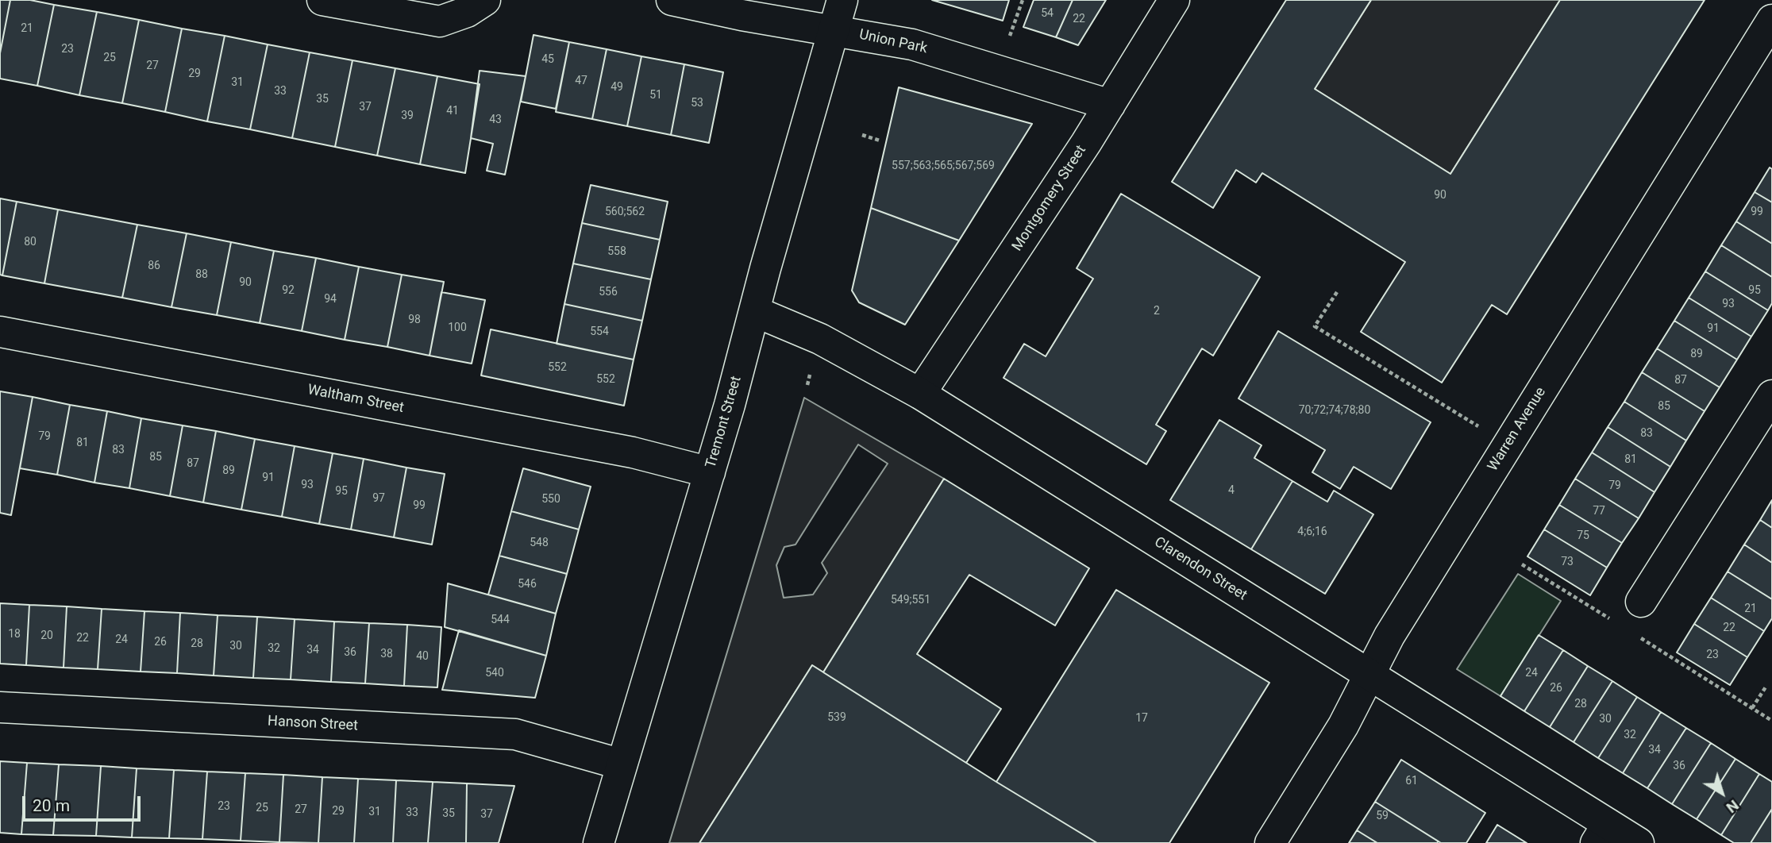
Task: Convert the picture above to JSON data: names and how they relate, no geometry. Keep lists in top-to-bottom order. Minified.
{"streets":{"street":["Union Park","Montgomery Street","Waltham Street","Tremont Street","Warren Avenue","Clarendon Street","Hanson Street"]},"crossings":[["Union Park","Montgomery Street"],["Union Park","Tremont Street"],["Montgomery Street","Clarendon Street"],["Waltham Street","Tremont Street"],["Tremont Street","Clarendon Street"],["Tremont Street","Hanson Street"],["Warren Avenue","Clarendon Street"]],"house_numbers":["54","22","21","23","25","45","27","29","47","31","49","33","51","35","53","37","41","39","43","557;563;565;567;569","90","560;562","99","80","558","86","88","90","92","95","556","94","93","2","98","100","91","554","89","552","552","87","85","70;72;74;78;80","83","79","81","83","85","81","87","89","91","93","79","4","95","97","550","99","77","4;6;16","75","548","73","546","549;551","21","544","22","18","20","22","24","26","28","30","32","34","36","38","23","40","540","24","26","28","539","17","30","32","34","36","61","23","25","27","29","31","33","35","37","59"],"scale_bar":"20 m","north":"bottom right"}
